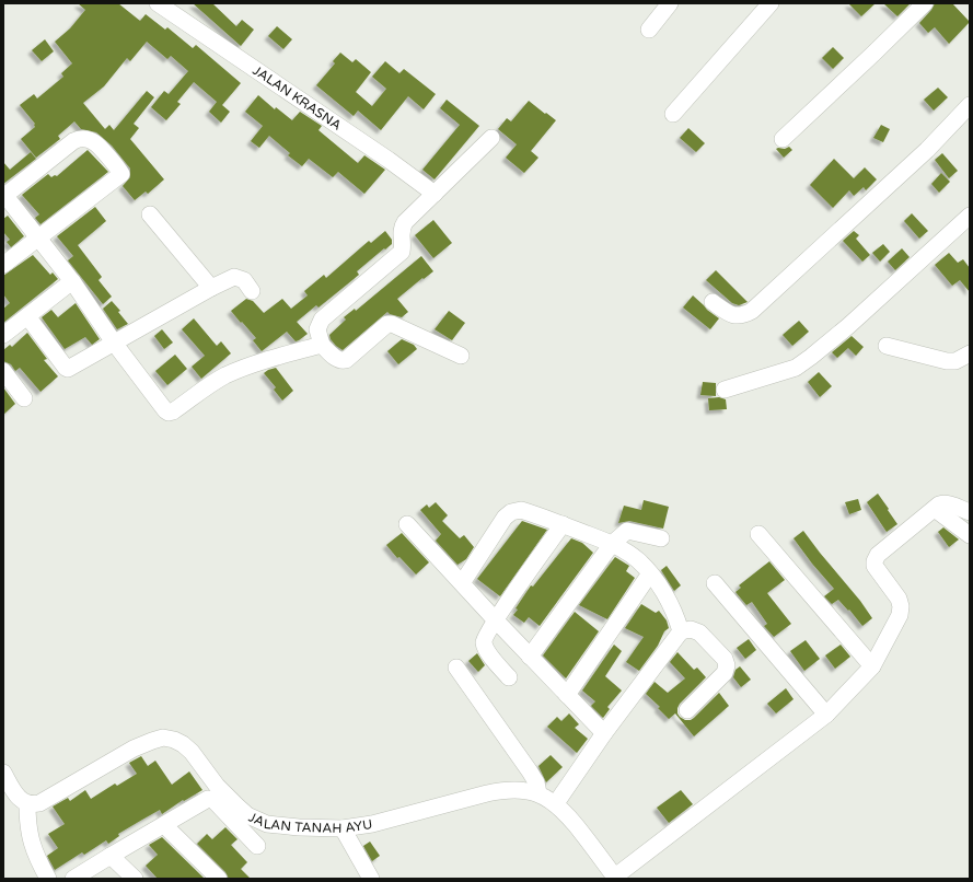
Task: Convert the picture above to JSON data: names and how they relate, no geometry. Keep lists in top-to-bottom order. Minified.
{"streets":{"street":["JALAN KRASNA","JALAN TANAH AYU"]}}
